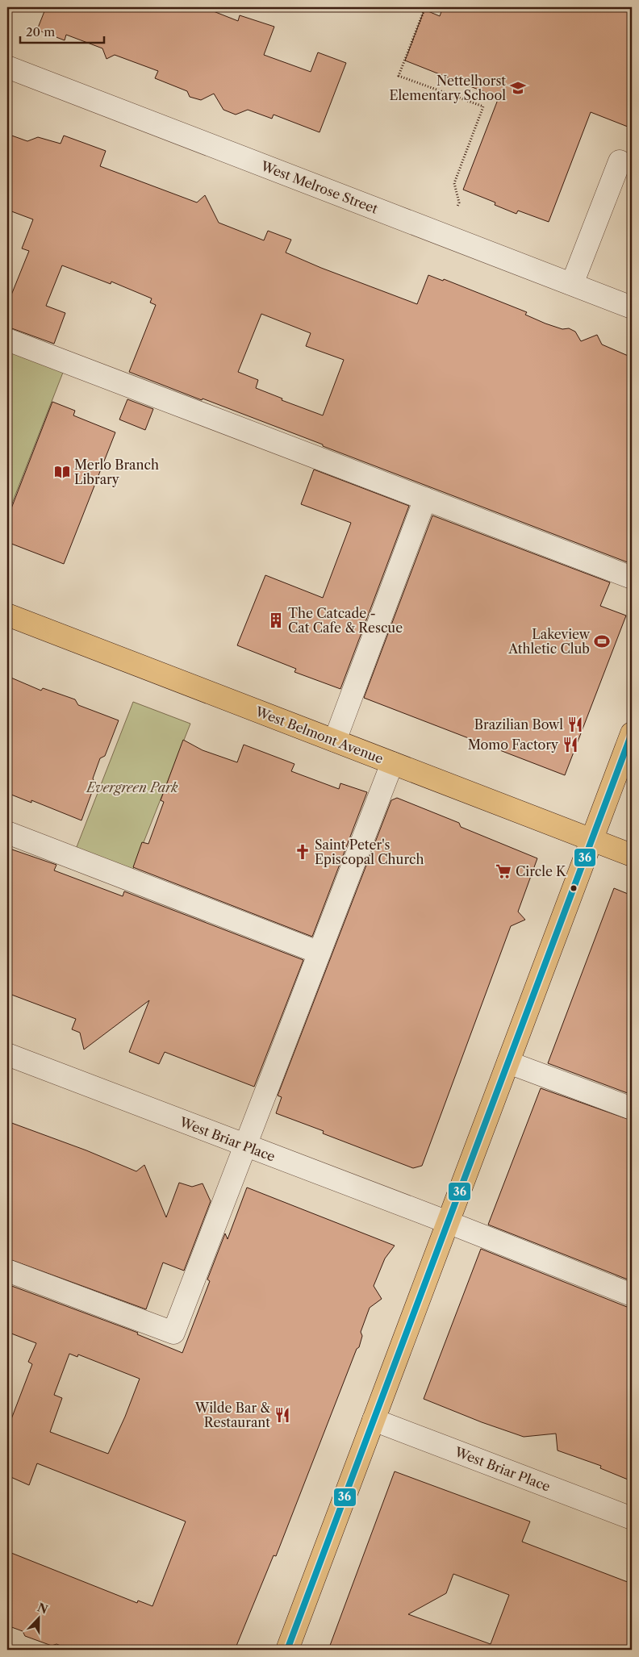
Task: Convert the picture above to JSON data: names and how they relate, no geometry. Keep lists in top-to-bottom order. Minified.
{"streets":{"main road":["West Belmont Avenue"],"street":["West Melrose Street","West Briar Place"]},"parks":["Evergreen Park"],"places":{"school or university":["Nettelhorst Elementary School"],"library":["Merlo Branch Library"],"building":["The Catcade - Cat Cafe & Rescue"],"sports":["Lakeview Athletic Club"],"restaurant":["Brazilian Bowl","Momo Factory","Wilde Bar & Restaurant"],"church":["Saint Peter's Episcopal Church"],"supermarket":["Circle K"]},"lines":["transit line 36"],"scale_bar":"20 m","north":"top"}
